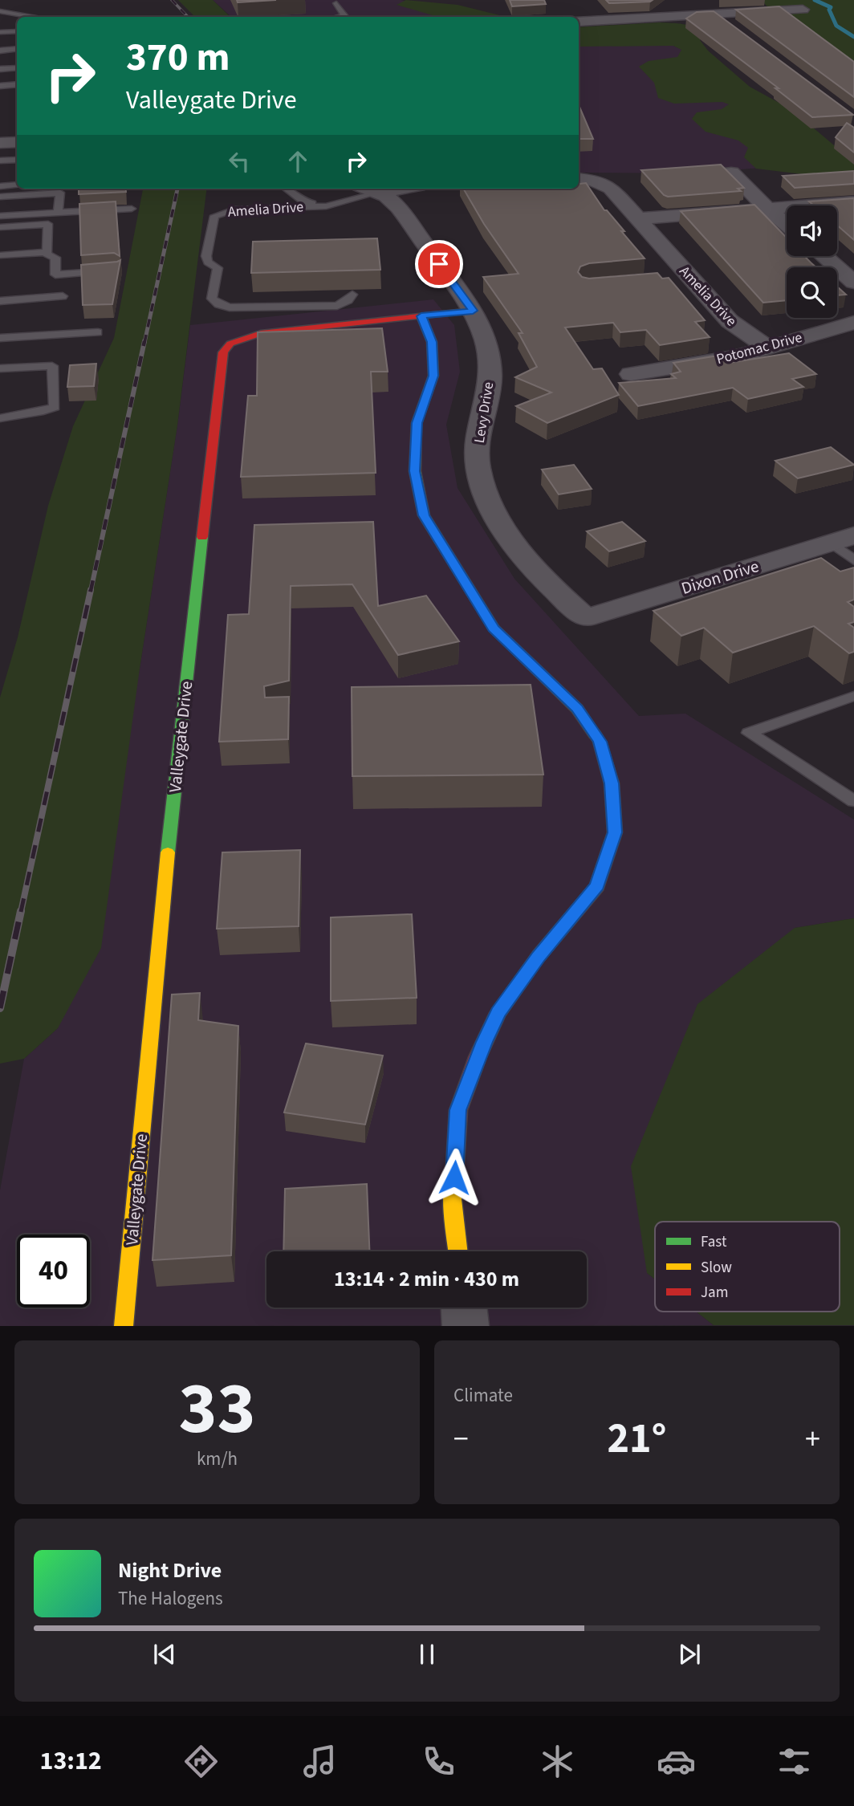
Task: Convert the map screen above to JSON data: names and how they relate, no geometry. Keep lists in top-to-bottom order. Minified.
{"streets":{"street":["Amelia Drive","Potomac Drive","Levy Drive","Dixon Drive","Valleygate Drive"]},"crossings":[["Amelia Drive","Potomac Drive"],["Amelia Drive","Levy Drive"],["Levy Drive","Dixon Drive"],["Levy Drive","Valleygate Drive"]],"legend":["Fast","Slow","Jam"],"page":{"turn":["370 m","Valleygate Drive"],"limit":"40","trip":"13:14 · 2 min · 430 m","tile":[["33","km/h"],"Climate"],"heat":["−","21°","+"],"song":["Night Drive","The Halogens"],"tabs":"13:12"}}
